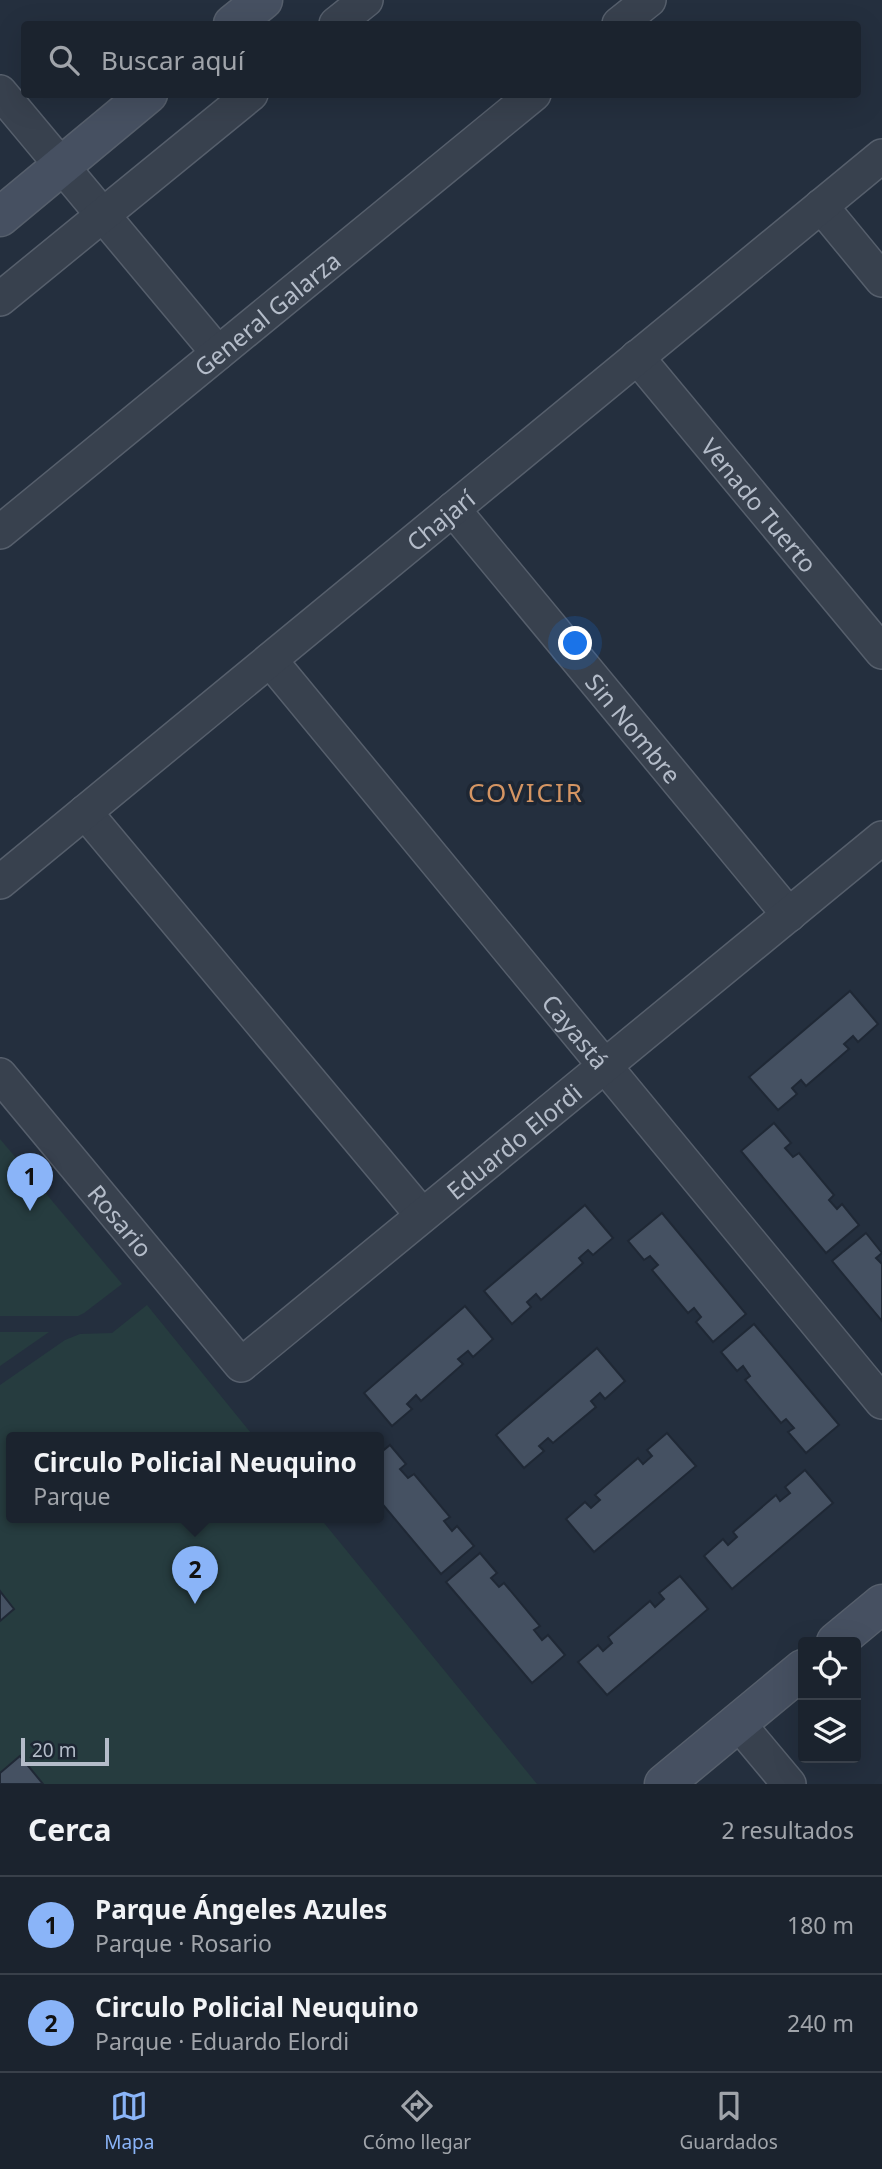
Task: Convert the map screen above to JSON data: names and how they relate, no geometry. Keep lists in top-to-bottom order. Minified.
{"streets":{"street":["General Galarza","Venado Tuerto","Chajarí","Sin Nombre","Cayastá","Eduardo Elordi","Rosario"]},"crossings":[["Venado Tuerto","Chajarí"],["Chajarí","Sin Nombre"],["Chajarí","Cayastá"],["Sin Nombre","Eduardo Elordi"],["Cayastá","Eduardo Elordi"],["Eduardo Elordi","Rosario"]],"districts":["COVICIR"],"scale_bar":"20 m","page":{"search":"Buscar aquí","pins":["1","2"],"popup":["Circulo Policial Neuquino","Parque"],"scale":"20 m","heading":["Cerca","2 resultados"],"list":[{"mark":"1","name":"Parque Ángeles Azules","note":"Parque · Rosario","value":"180 m"},{"mark":"2","name":"Circulo Policial Neuquino","note":"Parque · Eduardo Elordi","value":"240 m"}],"nav":["Mapa","Cómo llegar","Guardados"]}}
